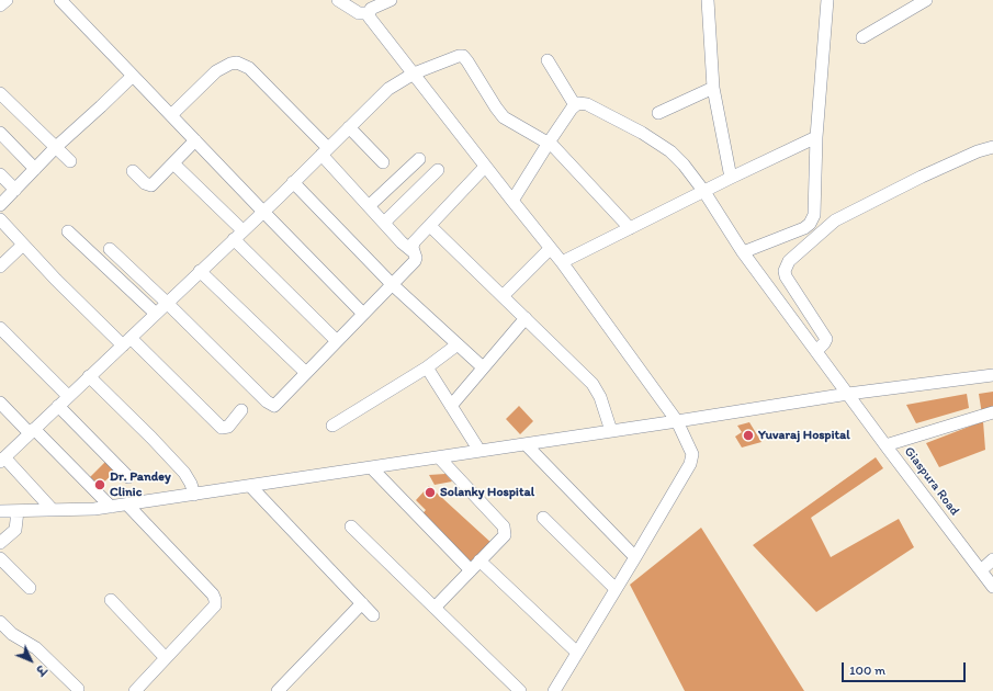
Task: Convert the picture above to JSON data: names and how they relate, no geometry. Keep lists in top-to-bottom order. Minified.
{"streets":{"street":["Giaspura Road"]},"places":["Yuvaraj Hospital","Dr. Pandey Clinic","Solanky Hospital"],"scale_bar":"100 m","north":"bottom right"}
